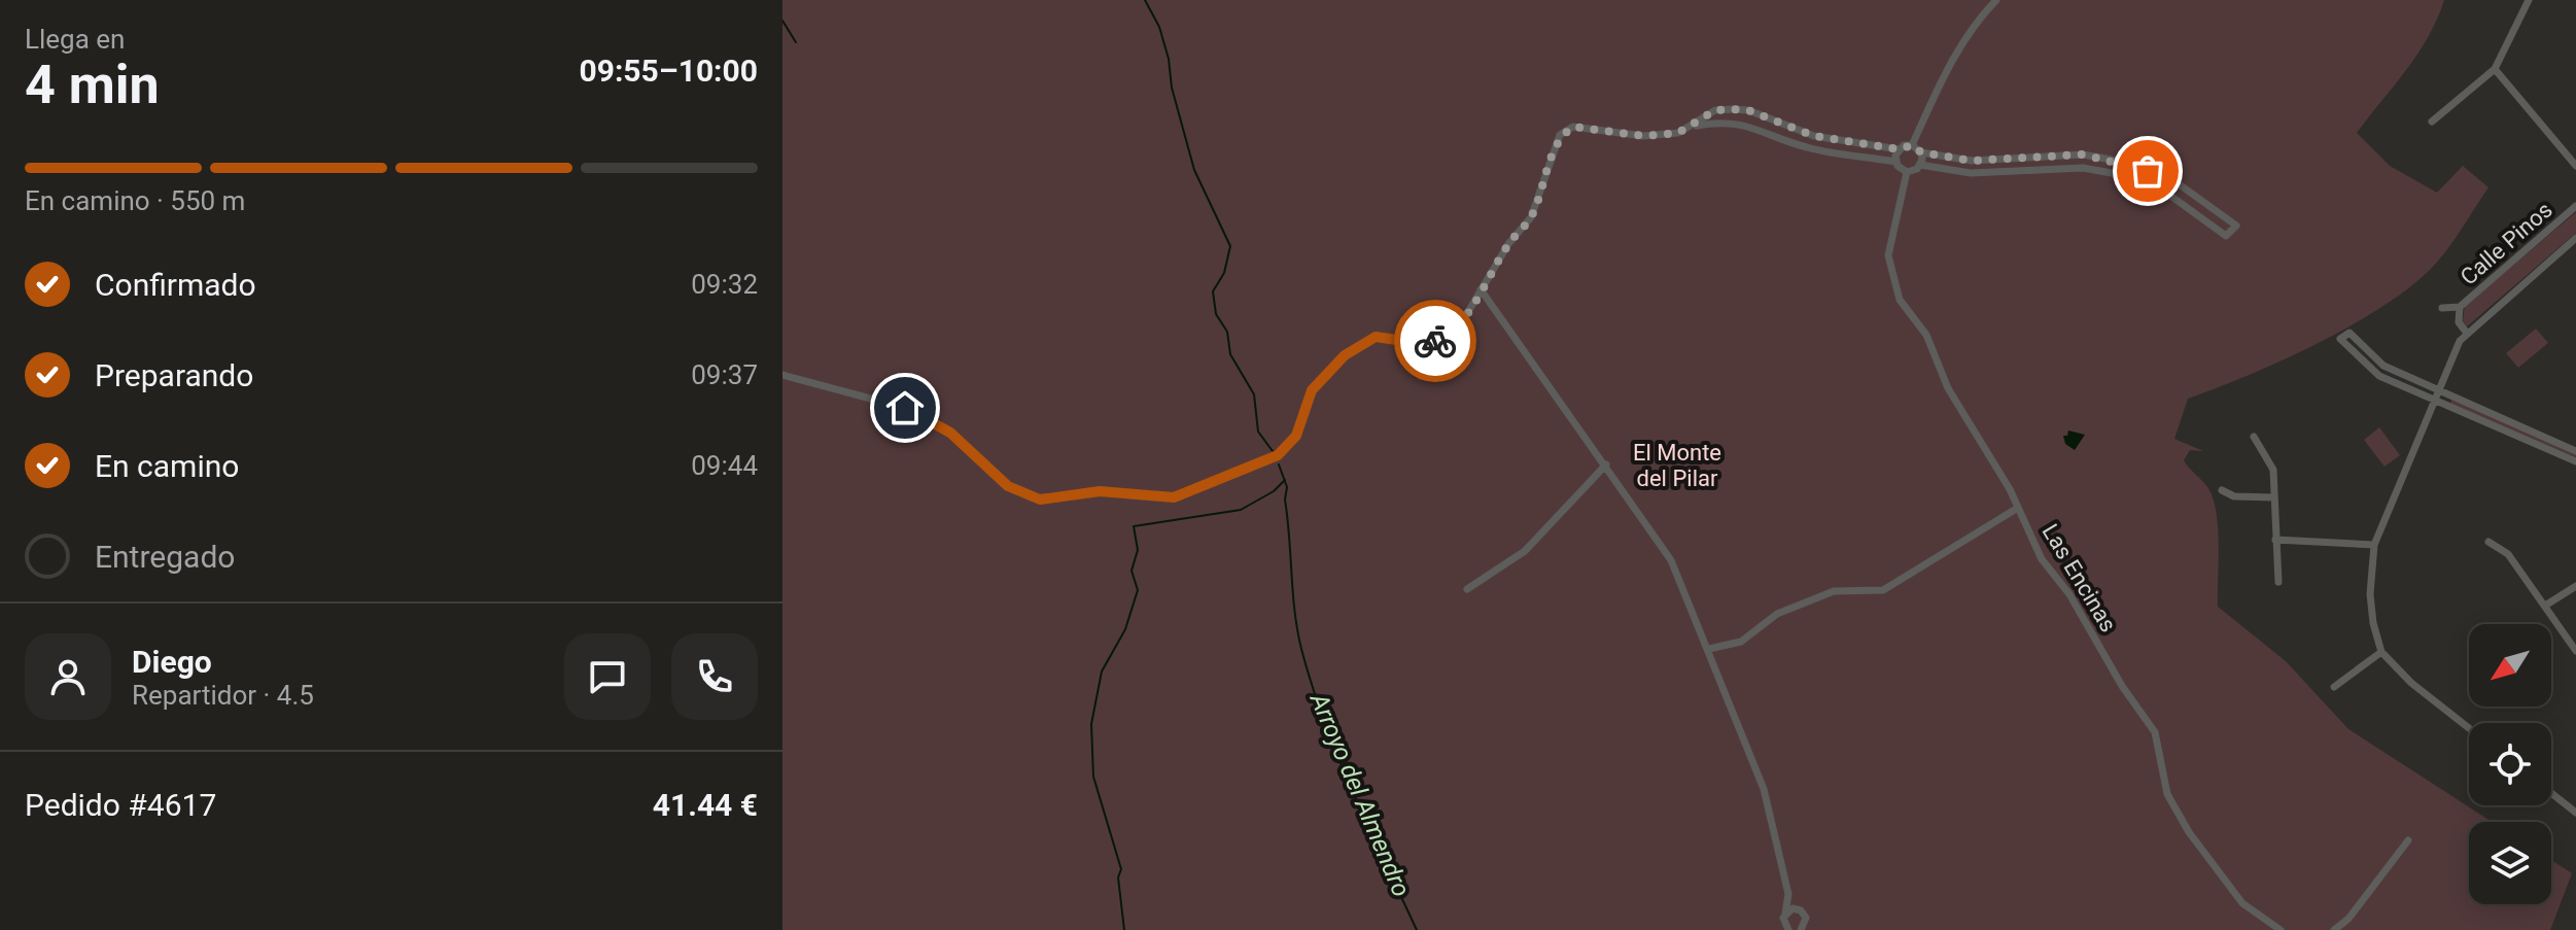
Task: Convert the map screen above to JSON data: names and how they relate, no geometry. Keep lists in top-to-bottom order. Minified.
{"streets":{"street":["Calle Pinos","Las Encinas"]},"water":["Arroyo del Almendro"],"parks":["El Monte del Pilar"],"north":"bottom left","page":{"heading":["4 min","Llega en","09:55–10:00"],"panel":["Diego","Repartidor · 4.5","Pedido #4617","41.44 €"],"bar":"En camino · 550 m","list":[["Confirmado","09:32"],["Preparando","09:37"],["En camino","09:44"],"Entregado"]}}
